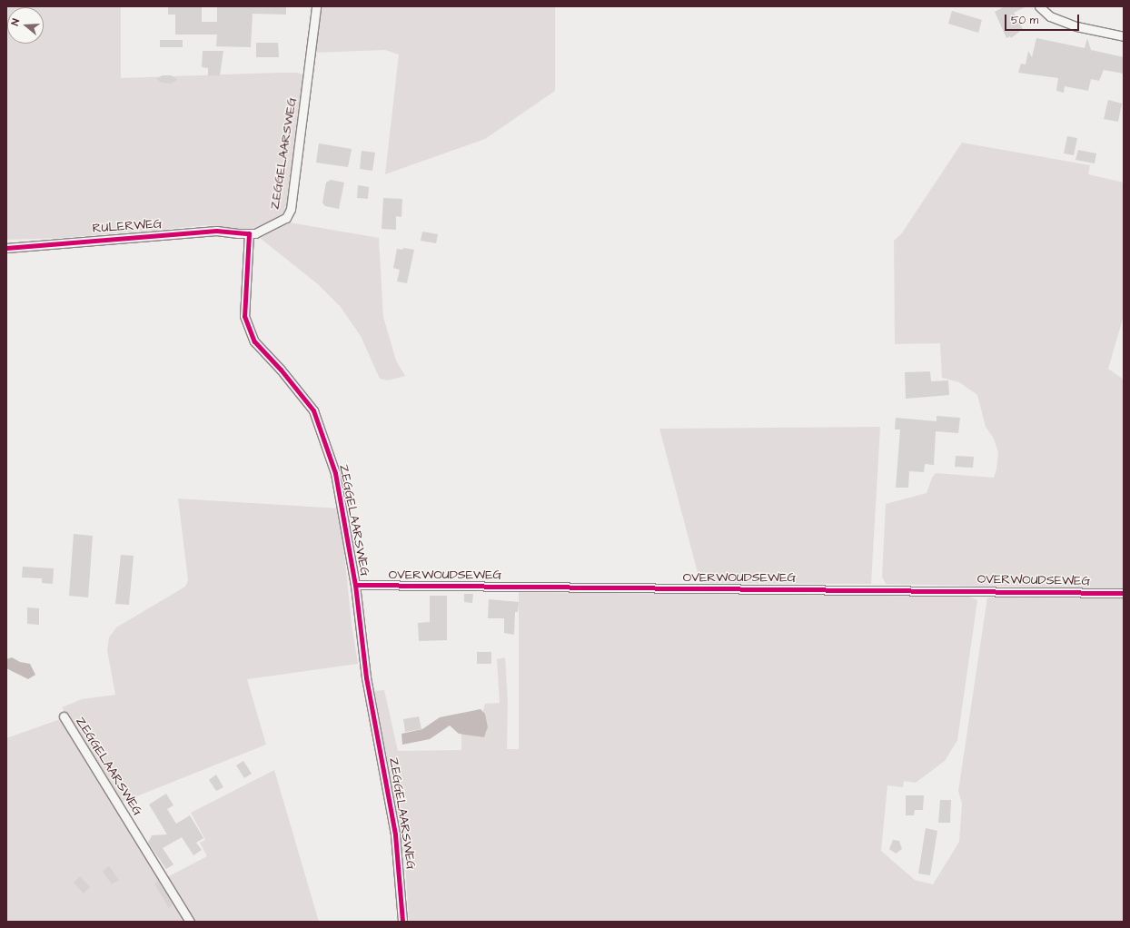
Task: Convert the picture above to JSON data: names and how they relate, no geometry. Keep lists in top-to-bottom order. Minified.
{"streets":{"street":["ZEGGELAARSWEG","RULERWEG","OVERWOUDSEWEG"]},"crossings":[["ZEGGELAARSWEG","RULERWEG"],["ZEGGELAARSWEG","OVERWOUDSEWEG"]],"scale_bar":"50 m","north":"left"}
